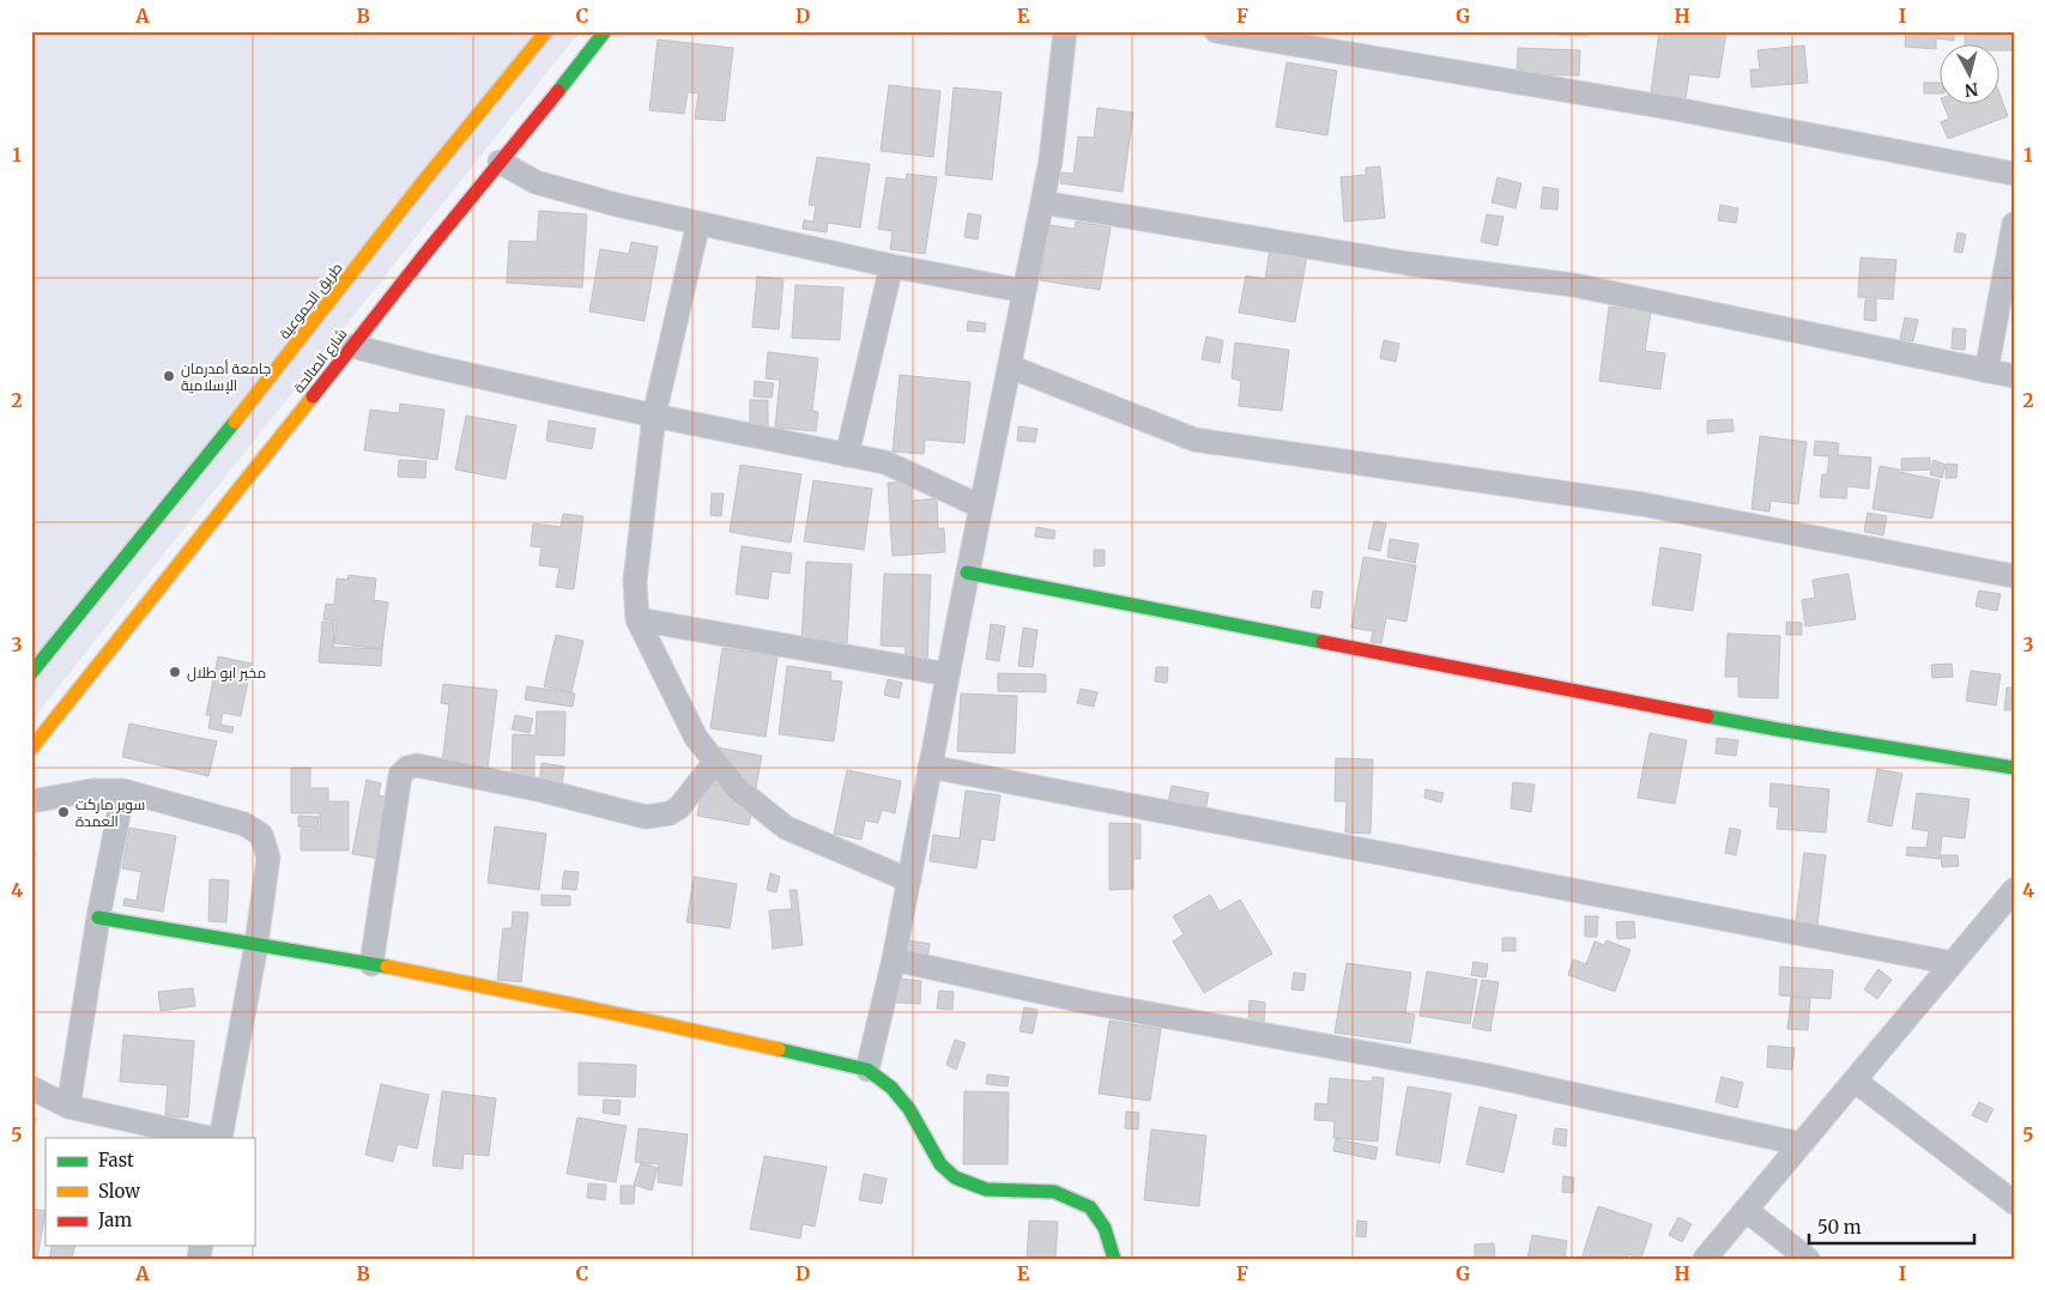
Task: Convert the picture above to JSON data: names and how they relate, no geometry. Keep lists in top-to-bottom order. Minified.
{"streets":{"street":["طريق الجموعية","شارع الصالحة"]},"places":["جامعة أمدرمان الإسلامية","مخبر ابو طلال","سوبر ماركت العمدة"],"legend":["Fast","Slow","Jam"],"scale_bar":"50 m","north":"bottom","grid":{"columns":["A","B","C","D","E","F","G","H","I"],"rows":["1","2","3","4","5"]}}
